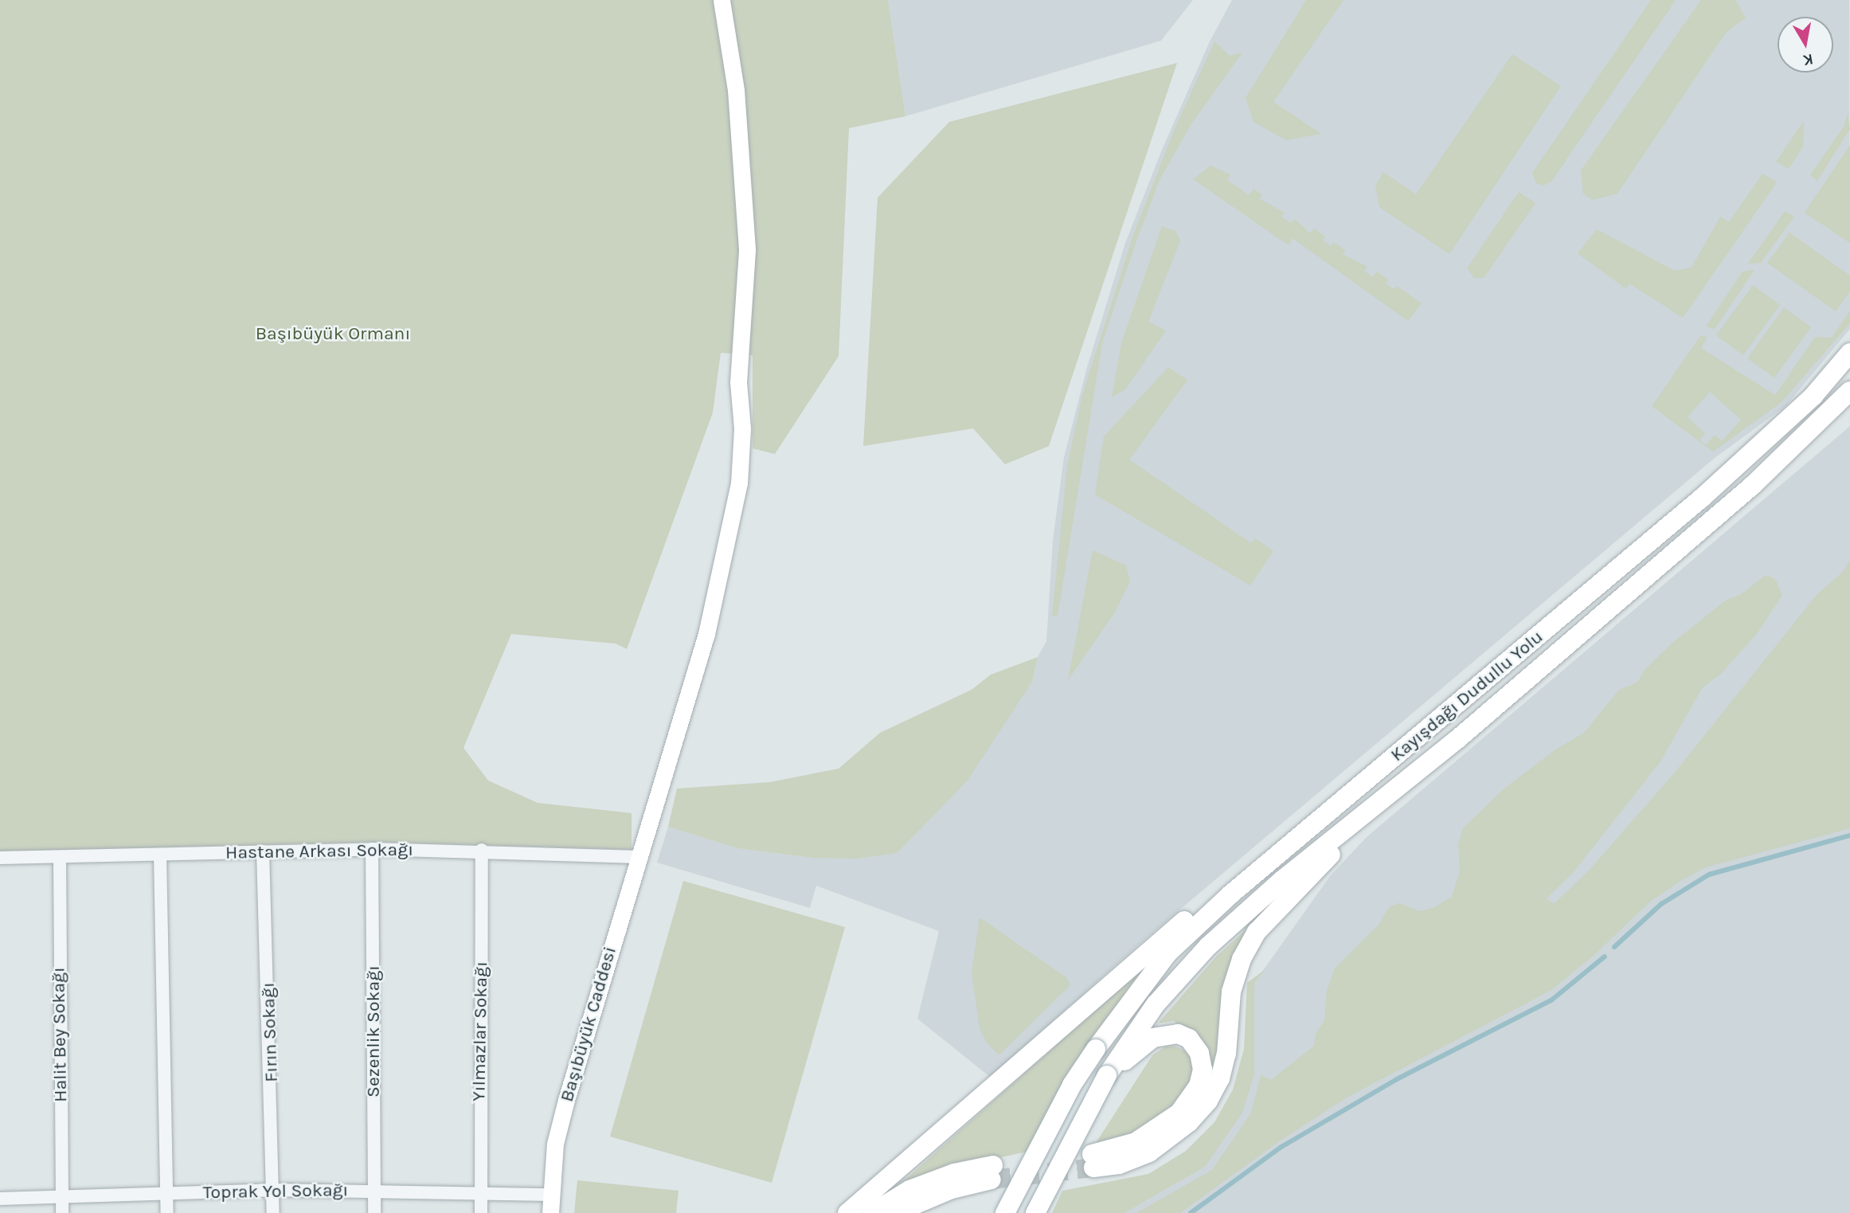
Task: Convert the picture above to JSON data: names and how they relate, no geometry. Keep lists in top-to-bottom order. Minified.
{"streets":{"main road":["Kayışdağı Dudullu Yolu","Başıbüyük Caddesi"],"street":["Hastane Arkası Sokağı","Sezenlik Sokağı","Yılmazlar Sokağı","Fırın Sokağı","Halit Bey Sokağı","Toprak Yol Sokağı"]},"crossings":[["Hastane Arkası Sokağı","Başıbüyük Caddesi"],["Hastane Arkası Sokağı","Sezenlik Sokağı"],["Hastane Arkası Sokağı","Yılmazlar Sokağı"],["Hastane Arkası Sokağı","Fırın Sokağı"],["Hastane Arkası Sokağı","Halit Bey Sokağı"],["Başıbüyük Caddesi","Toprak Yol Sokağı"],["Sezenlik Sokağı","Toprak Yol Sokağı"],["Yılmazlar Sokağı","Toprak Yol Sokağı"],["Fırın Sokağı","Toprak Yol Sokağı"],["Halit Bey Sokağı","Toprak Yol Sokağı"]],"parks":["Başıbüyük Ormanı"],"north":"bottom"}
